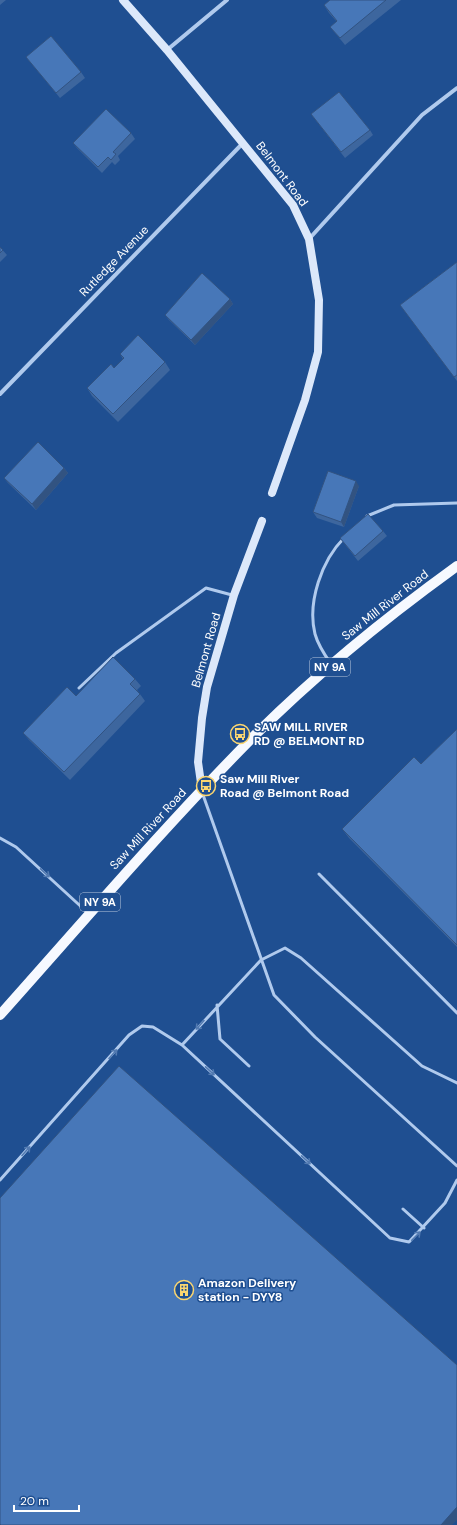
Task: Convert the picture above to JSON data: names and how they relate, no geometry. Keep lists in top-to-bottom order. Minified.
{"streets":{"main road":["Saw Mill River Road","NY 9A"],"street":["Belmont Road","Rutledge Avenue"]},"crossings":[["Belmont Road","Rutledge Avenue"],["Belmont Road","Saw Mill River Road"]],"places":{"bus stop":["SAW MILL RIVER RD @ BELMONT RD","Saw Mill River Road @ Belmont Road"],"building":["Amazon Delivery station - DYY8"]},"scale_bar":"20 m"}
